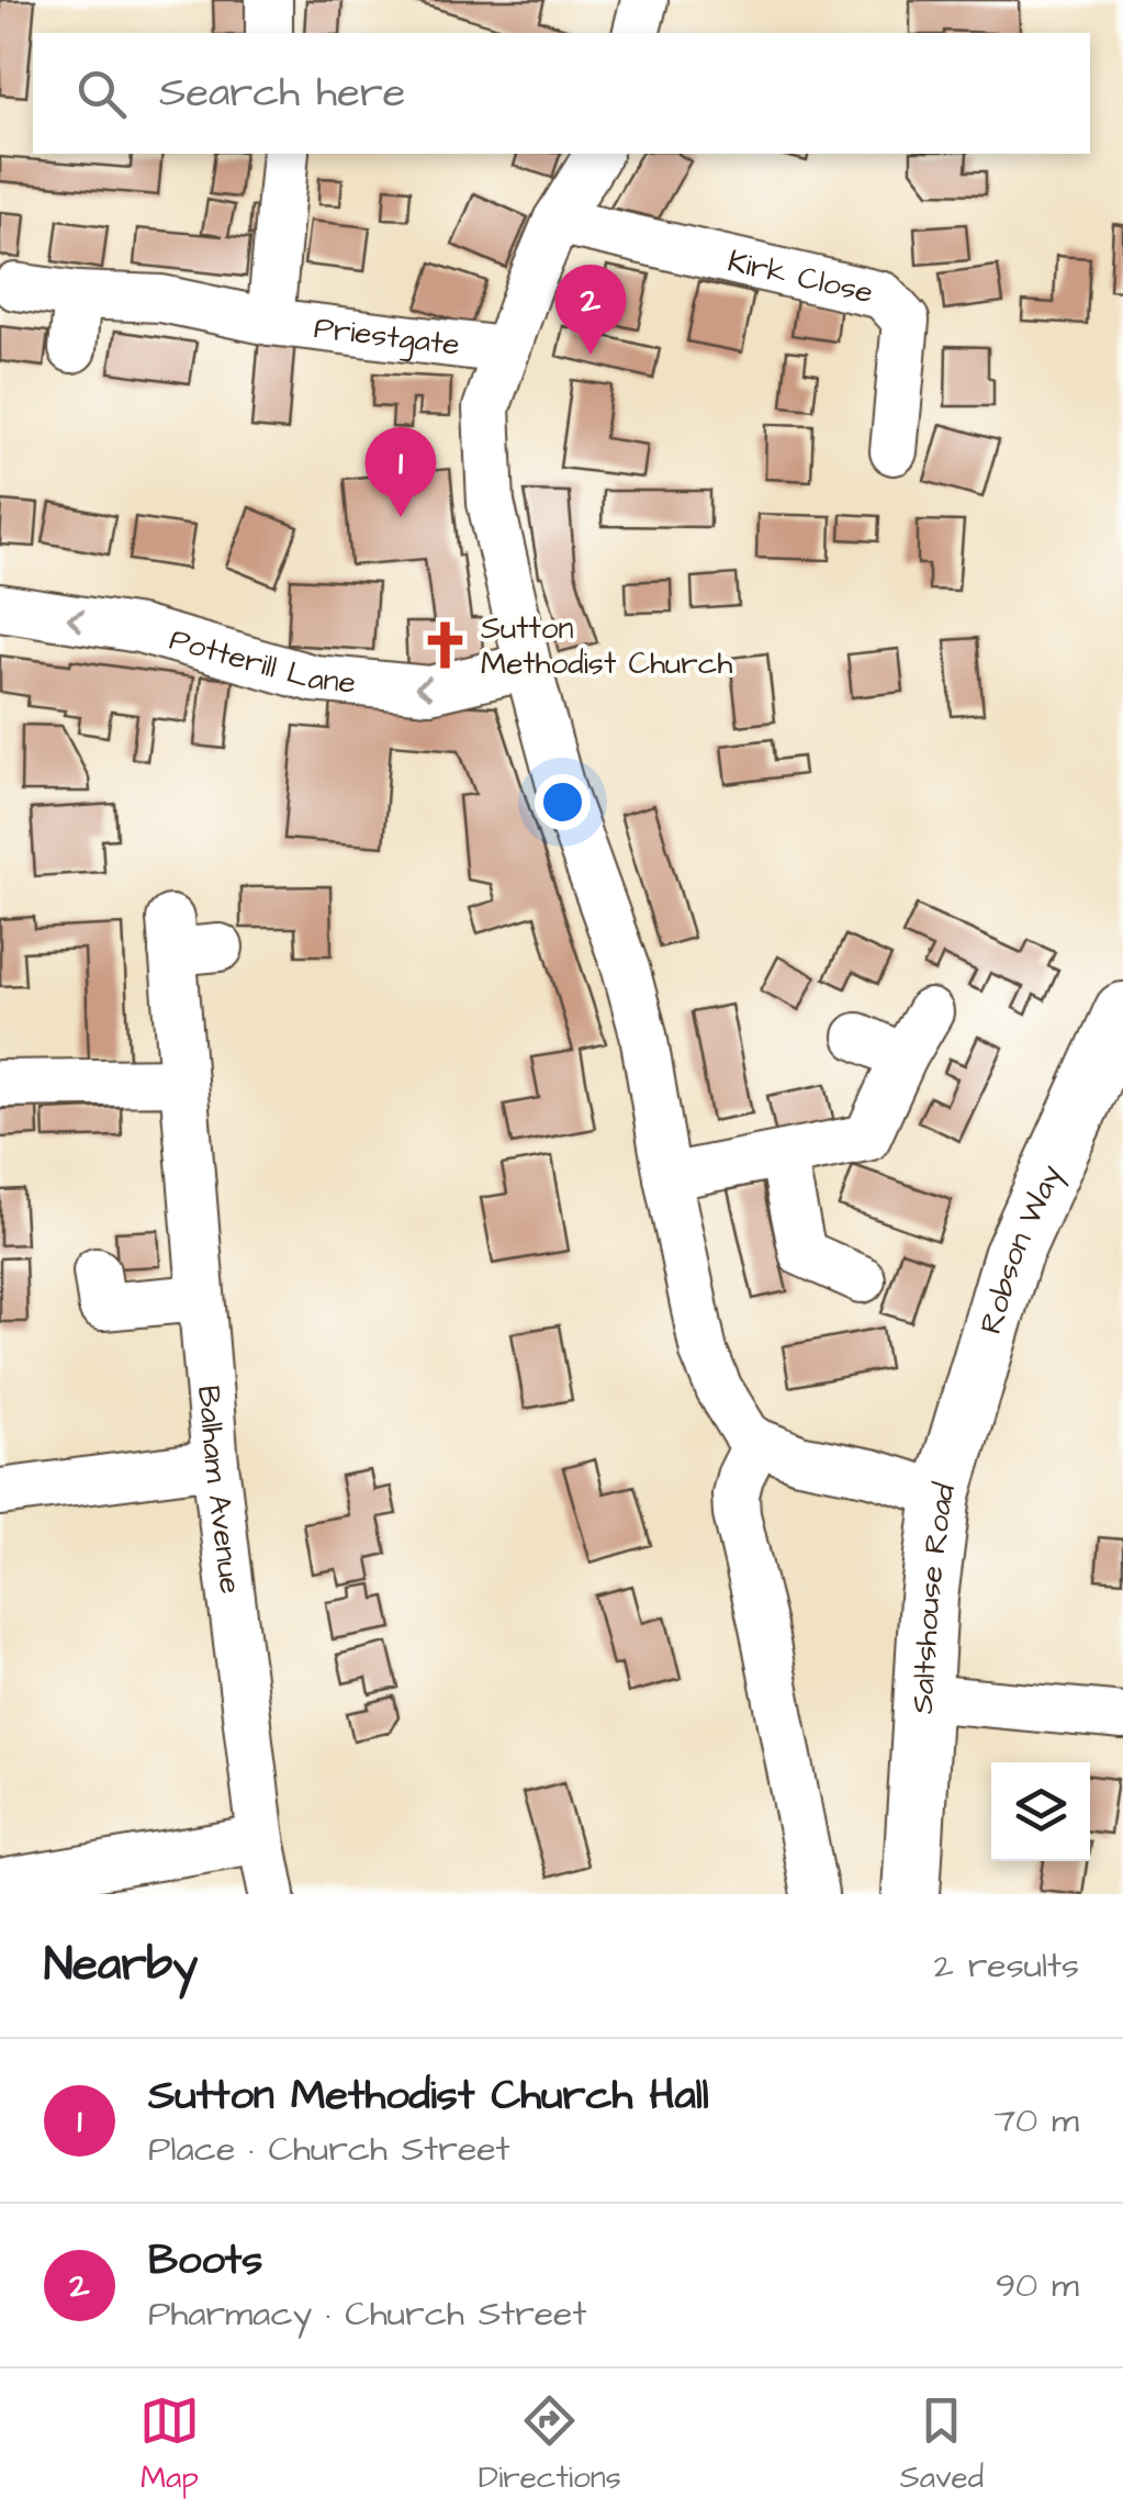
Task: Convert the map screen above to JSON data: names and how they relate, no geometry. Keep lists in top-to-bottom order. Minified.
{"streets":{"main road":["Robson Way","Saltshouse Road"],"street":["Kirk Close","Priestgate","Potterill Lane","Balham Avenue"]},"crossings":[["Robson Way","Saltshouse Road"]],"one_way":["Potterill Lane"],"places":{"church":["Sutton Methodist Church"]},"page":{"search":"Search here","pins":["2","1"],"heading":["Nearby","2 results"],"list":[{"mark":"1","name":"Sutton Methodist Church Hall","note":"Place · Church Street","value":"70 m"},{"mark":"2","name":"Boots","note":"Pharmacy · Church Street","value":"90 m"}],"nav":["Map","Directions","Saved"]}}
